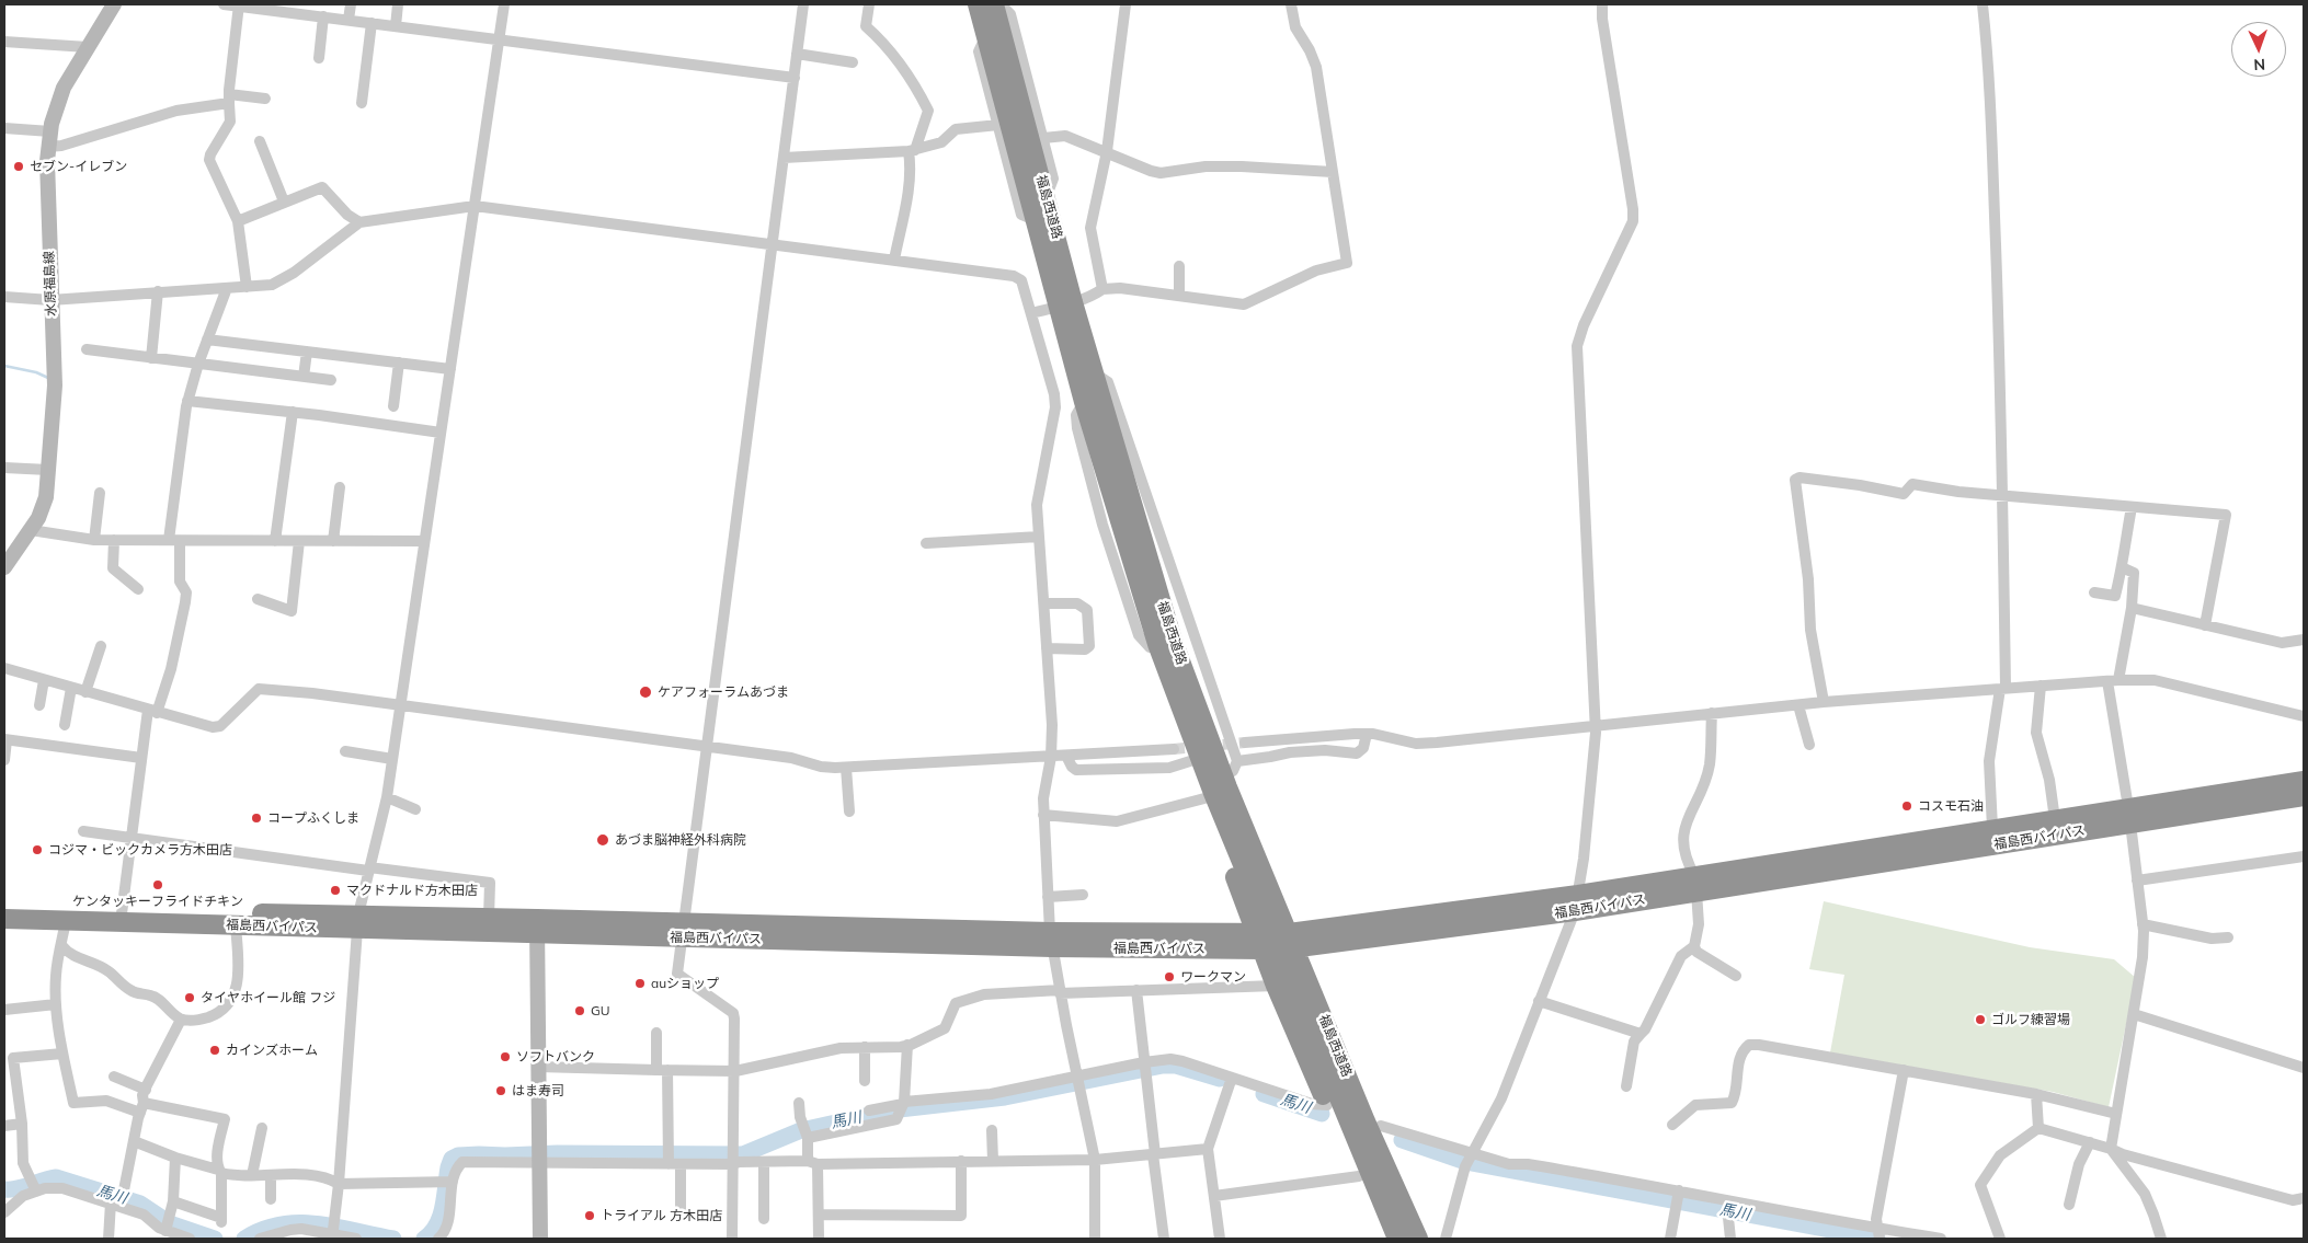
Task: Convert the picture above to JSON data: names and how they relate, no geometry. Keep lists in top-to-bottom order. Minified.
{"streets":{"highway":["福島西道路","福島西バイパス"],"main road":["水原福島線"]},"water":["馬川"],"places":["セブン-イレブン","ケアフォーラムあづま","コスモ石油","コープふくしま","あづま脳神経外科病院","コジマ・ビックカメラ方木田店","ケンタッキーフライドチキン","マクドナルド方木田店","ワークマン","auショップ","タイヤホイール館 フジ","GU","ゴルフ練習場","カインズホーム","ソフトバンク","はま寿司","トライアル 方木田店"],"north":"bottom"}
